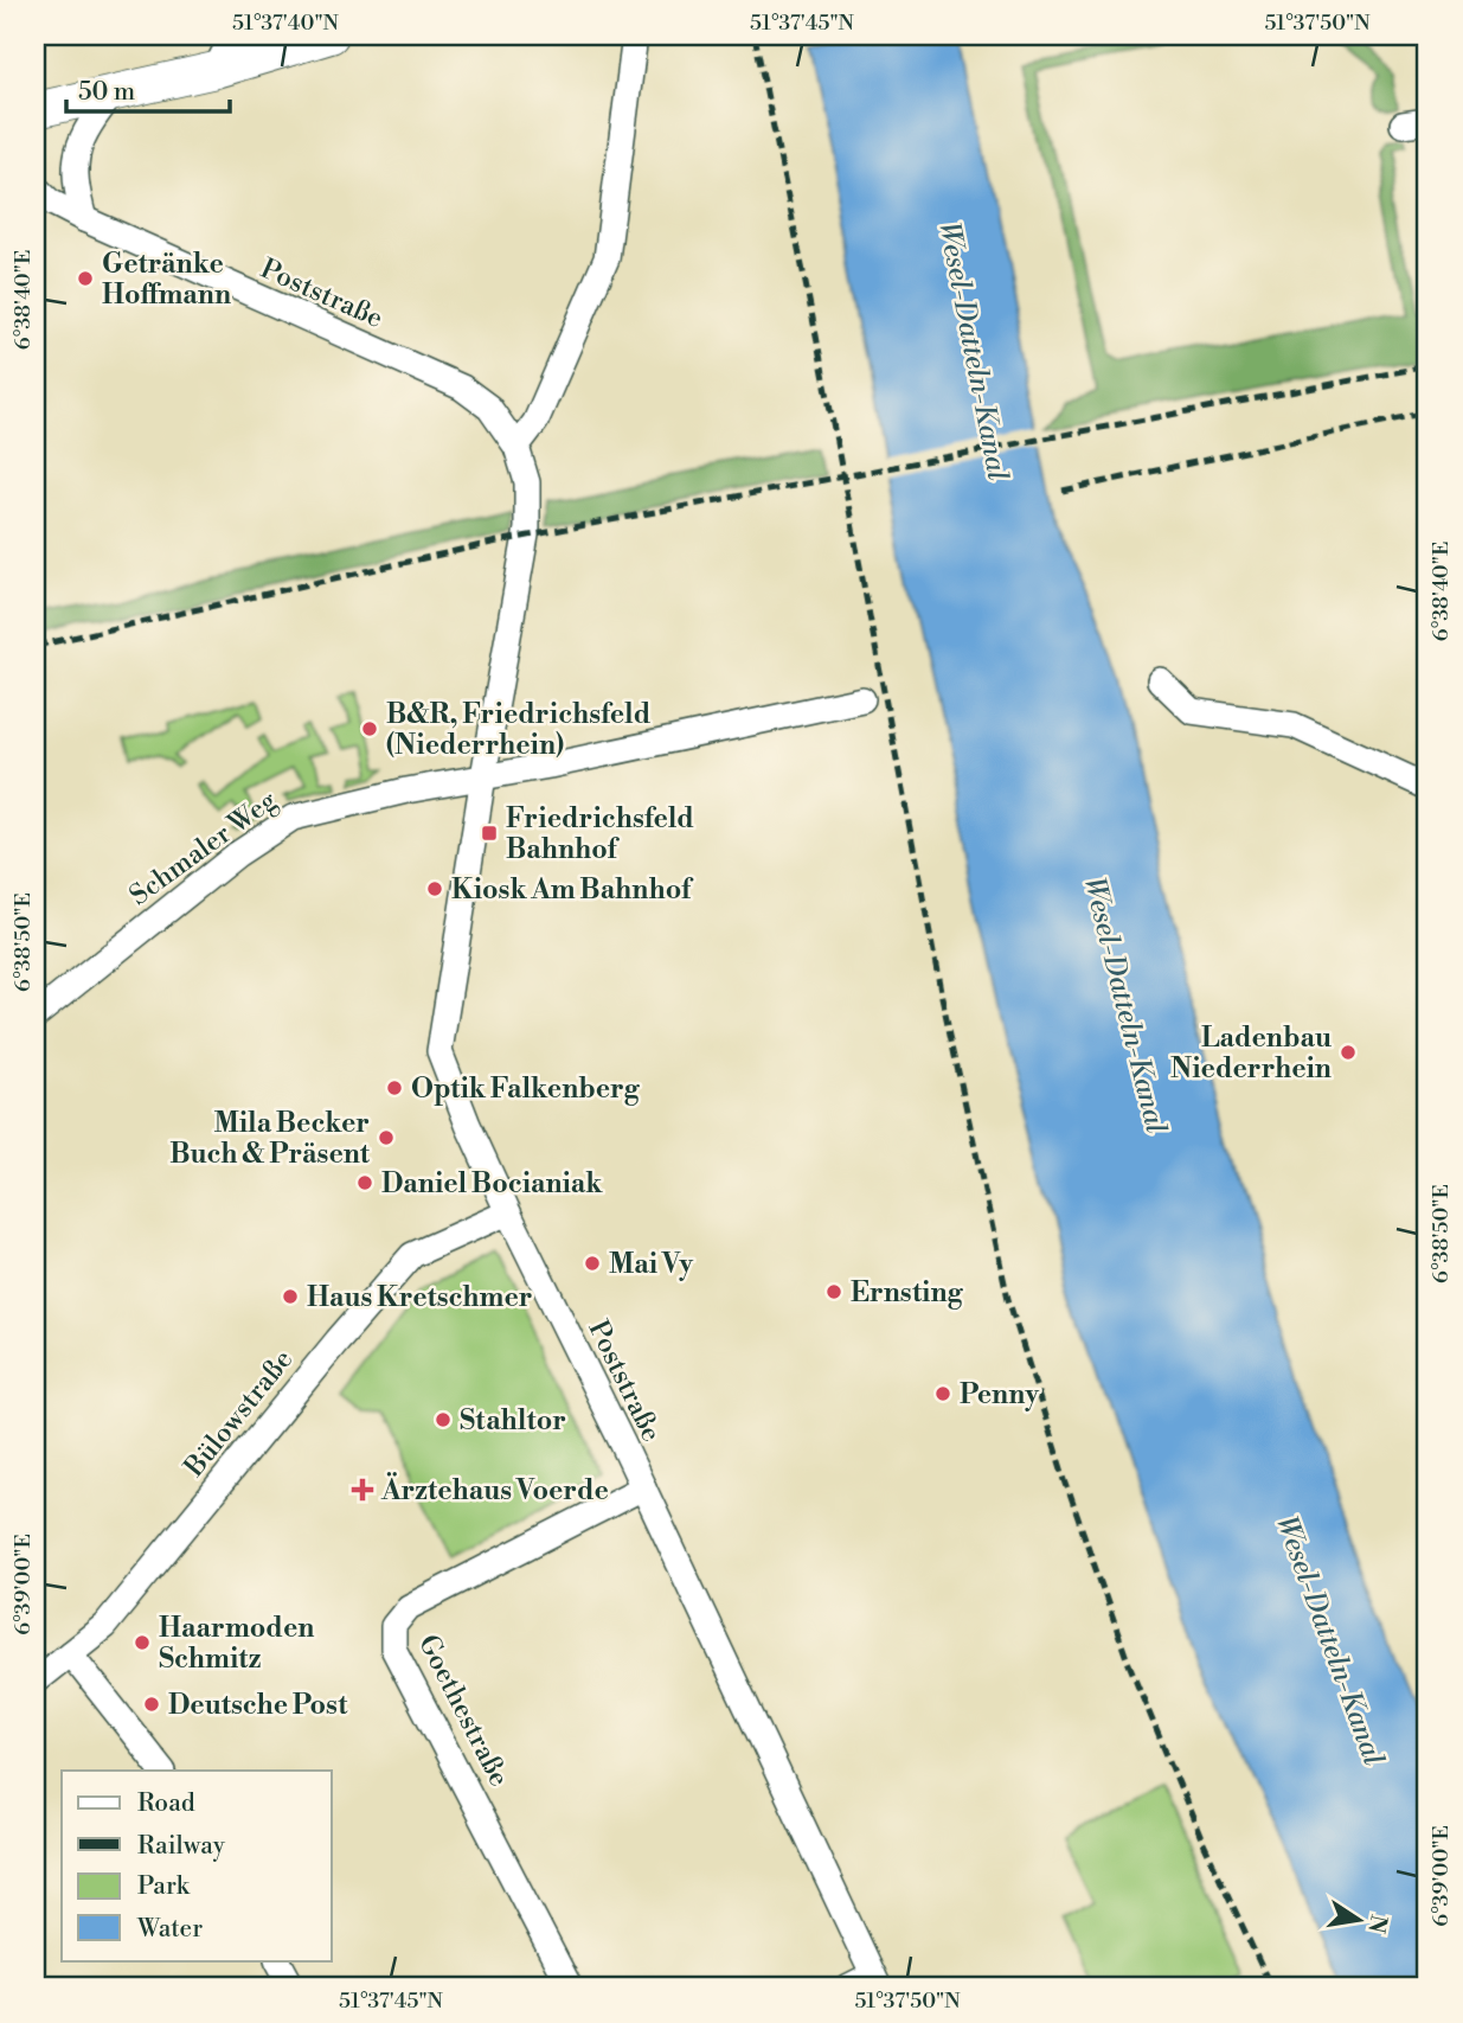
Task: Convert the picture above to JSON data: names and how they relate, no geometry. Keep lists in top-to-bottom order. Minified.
{"streets":{"street":["Poststraße","Schmaler Weg","Bülowstraße","Goethestraße"]},"crossings":[["Poststraße","Schmaler Weg"],["Poststraße","Bülowstraße"],["Poststraße","Goethestraße"]],"water":["Wesel-Datteln-Kanal"],"places":{"other":["Getränke Hoffmann","B&R, Friedrichsfeld (Niederrhein)","Kiosk Am Bahnhof","Ladenbau Niederrhein","Optik Falkenberg","Mila Becker Buch & Präsent","Daniel Bocianiak","Mai Vy","Ernsting","Haus Kretschmer","Penny","Stahltor","Haarmoden Schmitz","Deutsche Post"],"transit":["Friedrichsfeld Bahnhof"],"health":["Ärztehaus Voerde"]},"legend":["Road","Railway","Park","Water"],"scale_bar":"50 m","north":"right","coordinates":["51°37'40\"N","51°37'45\"N","51°37'50\"N","6°38'40\"E","6°38'50\"E","6°39'00\"E"]}
